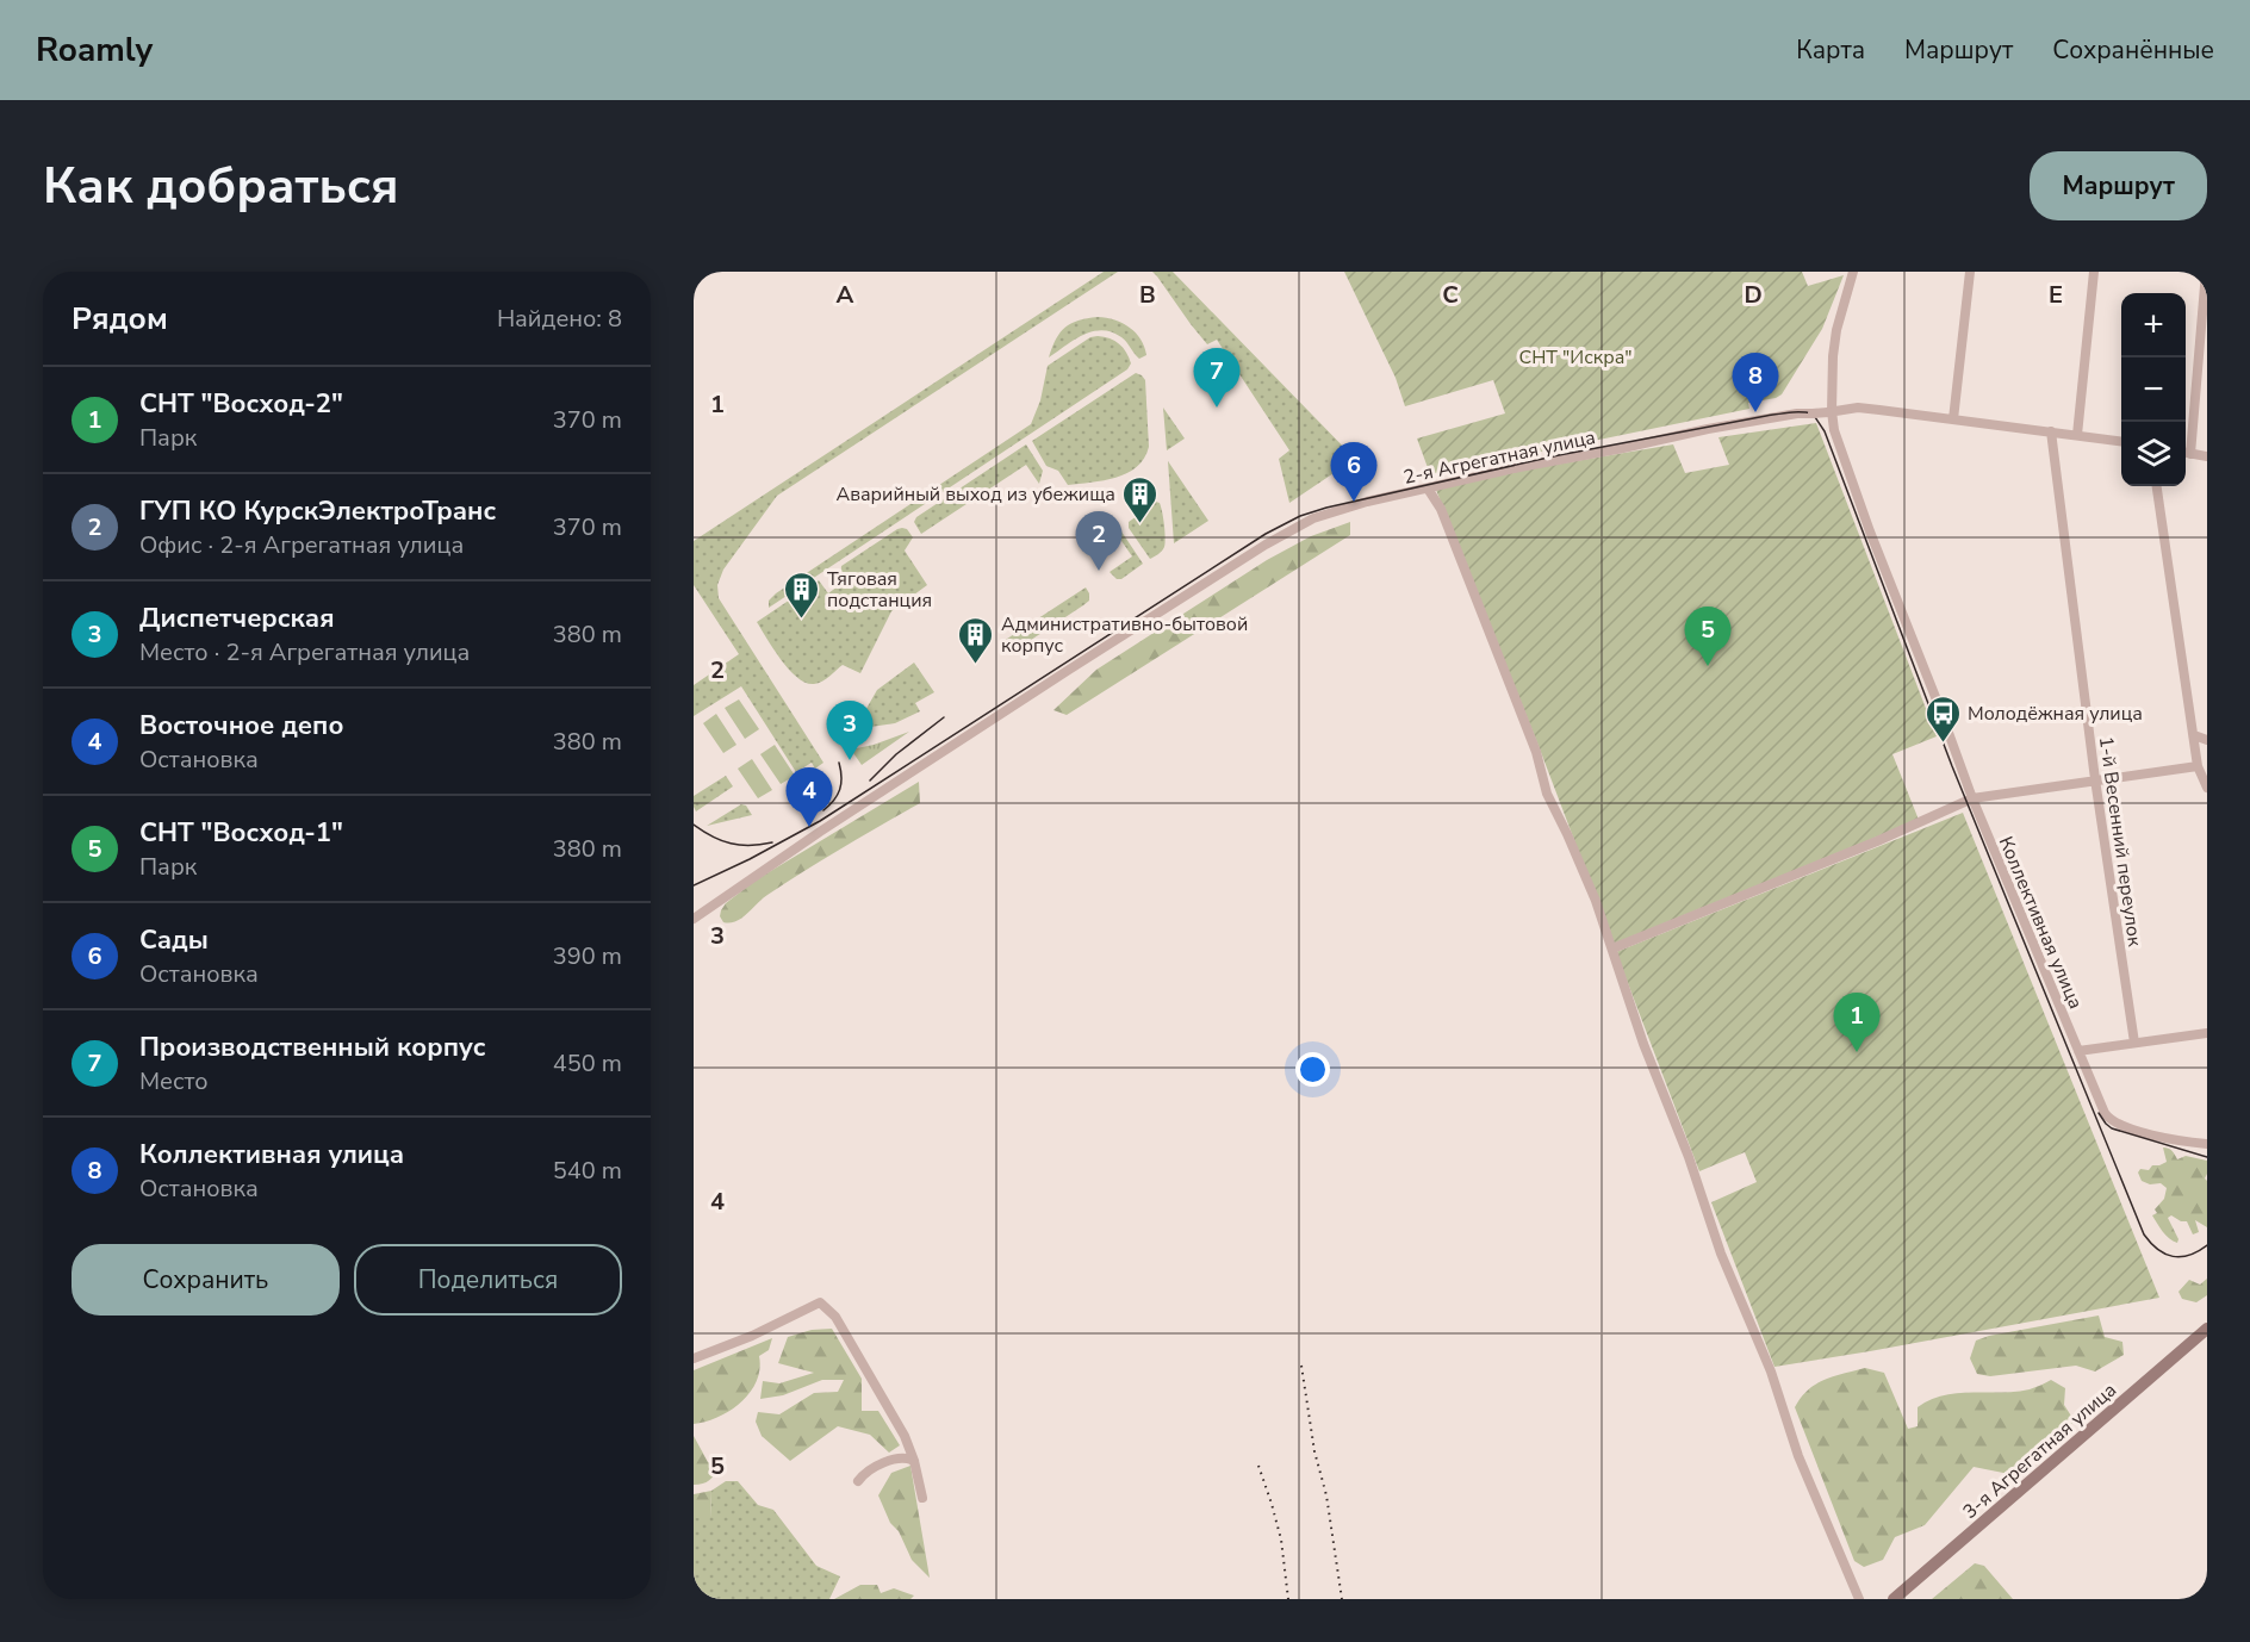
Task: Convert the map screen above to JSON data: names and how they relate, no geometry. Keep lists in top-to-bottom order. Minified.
{"streets":{"street":["2-я Агрегатная улица","1-й Весенний переулок","Коллективная улица","3-я Агрегатная улица"]},"crossings":[["2-я Агрегатная улица","1-й Весенний переулок"],["2-я Агрегатная улица","Коллективная улица"]],"parks":["СНТ \"Искра\""],"places":{"building":["Аварийный выход из убежища","Тяговая подстанция","Административно-бытовой корпус"],"bus stop":["Молодёжная улица"]},"page":{"header":"Roamly","nav":["Карта","Маршрут","Сохранённые"],"buttons":["Маршрут",["Сохранить","Поделиться"]],"title":"Как добраться","heading":["Рядом","Найдено: 8"],"map_buttons":["+","−"],"pins":["7","8","6","2","5","3","4","1"],"list":[{"mark":"1","name":"СНТ \"Восход-2\"","note":"Парк","value":"370 m"},{"mark":"2","name":"ГУП КО КурскЭлектроТранс","note":"Офис · 2-я Агрегатная улица","value":"370 m"},{"mark":"3","name":"Диспетчерская","note":"Место · 2-я Агрегатная улица","value":"380 m"},{"mark":"4","name":"Восточное депо","note":"Остановка","value":"380 m"},{"mark":"5","name":"СНТ \"Восход-1\"","note":"Парк","value":"380 m"},{"mark":"6","name":"Сады","note":"Остановка","value":"390 m"},{"mark":"7","name":"Производственный корпус","note":"Место","value":"450 m"},{"mark":"8","name":"Коллективная улица","note":"Остановка","value":"540 m"}]},"grid":{"columns":["A","B","C","D","E"],"rows":["1","2","3","4","5"]}}
